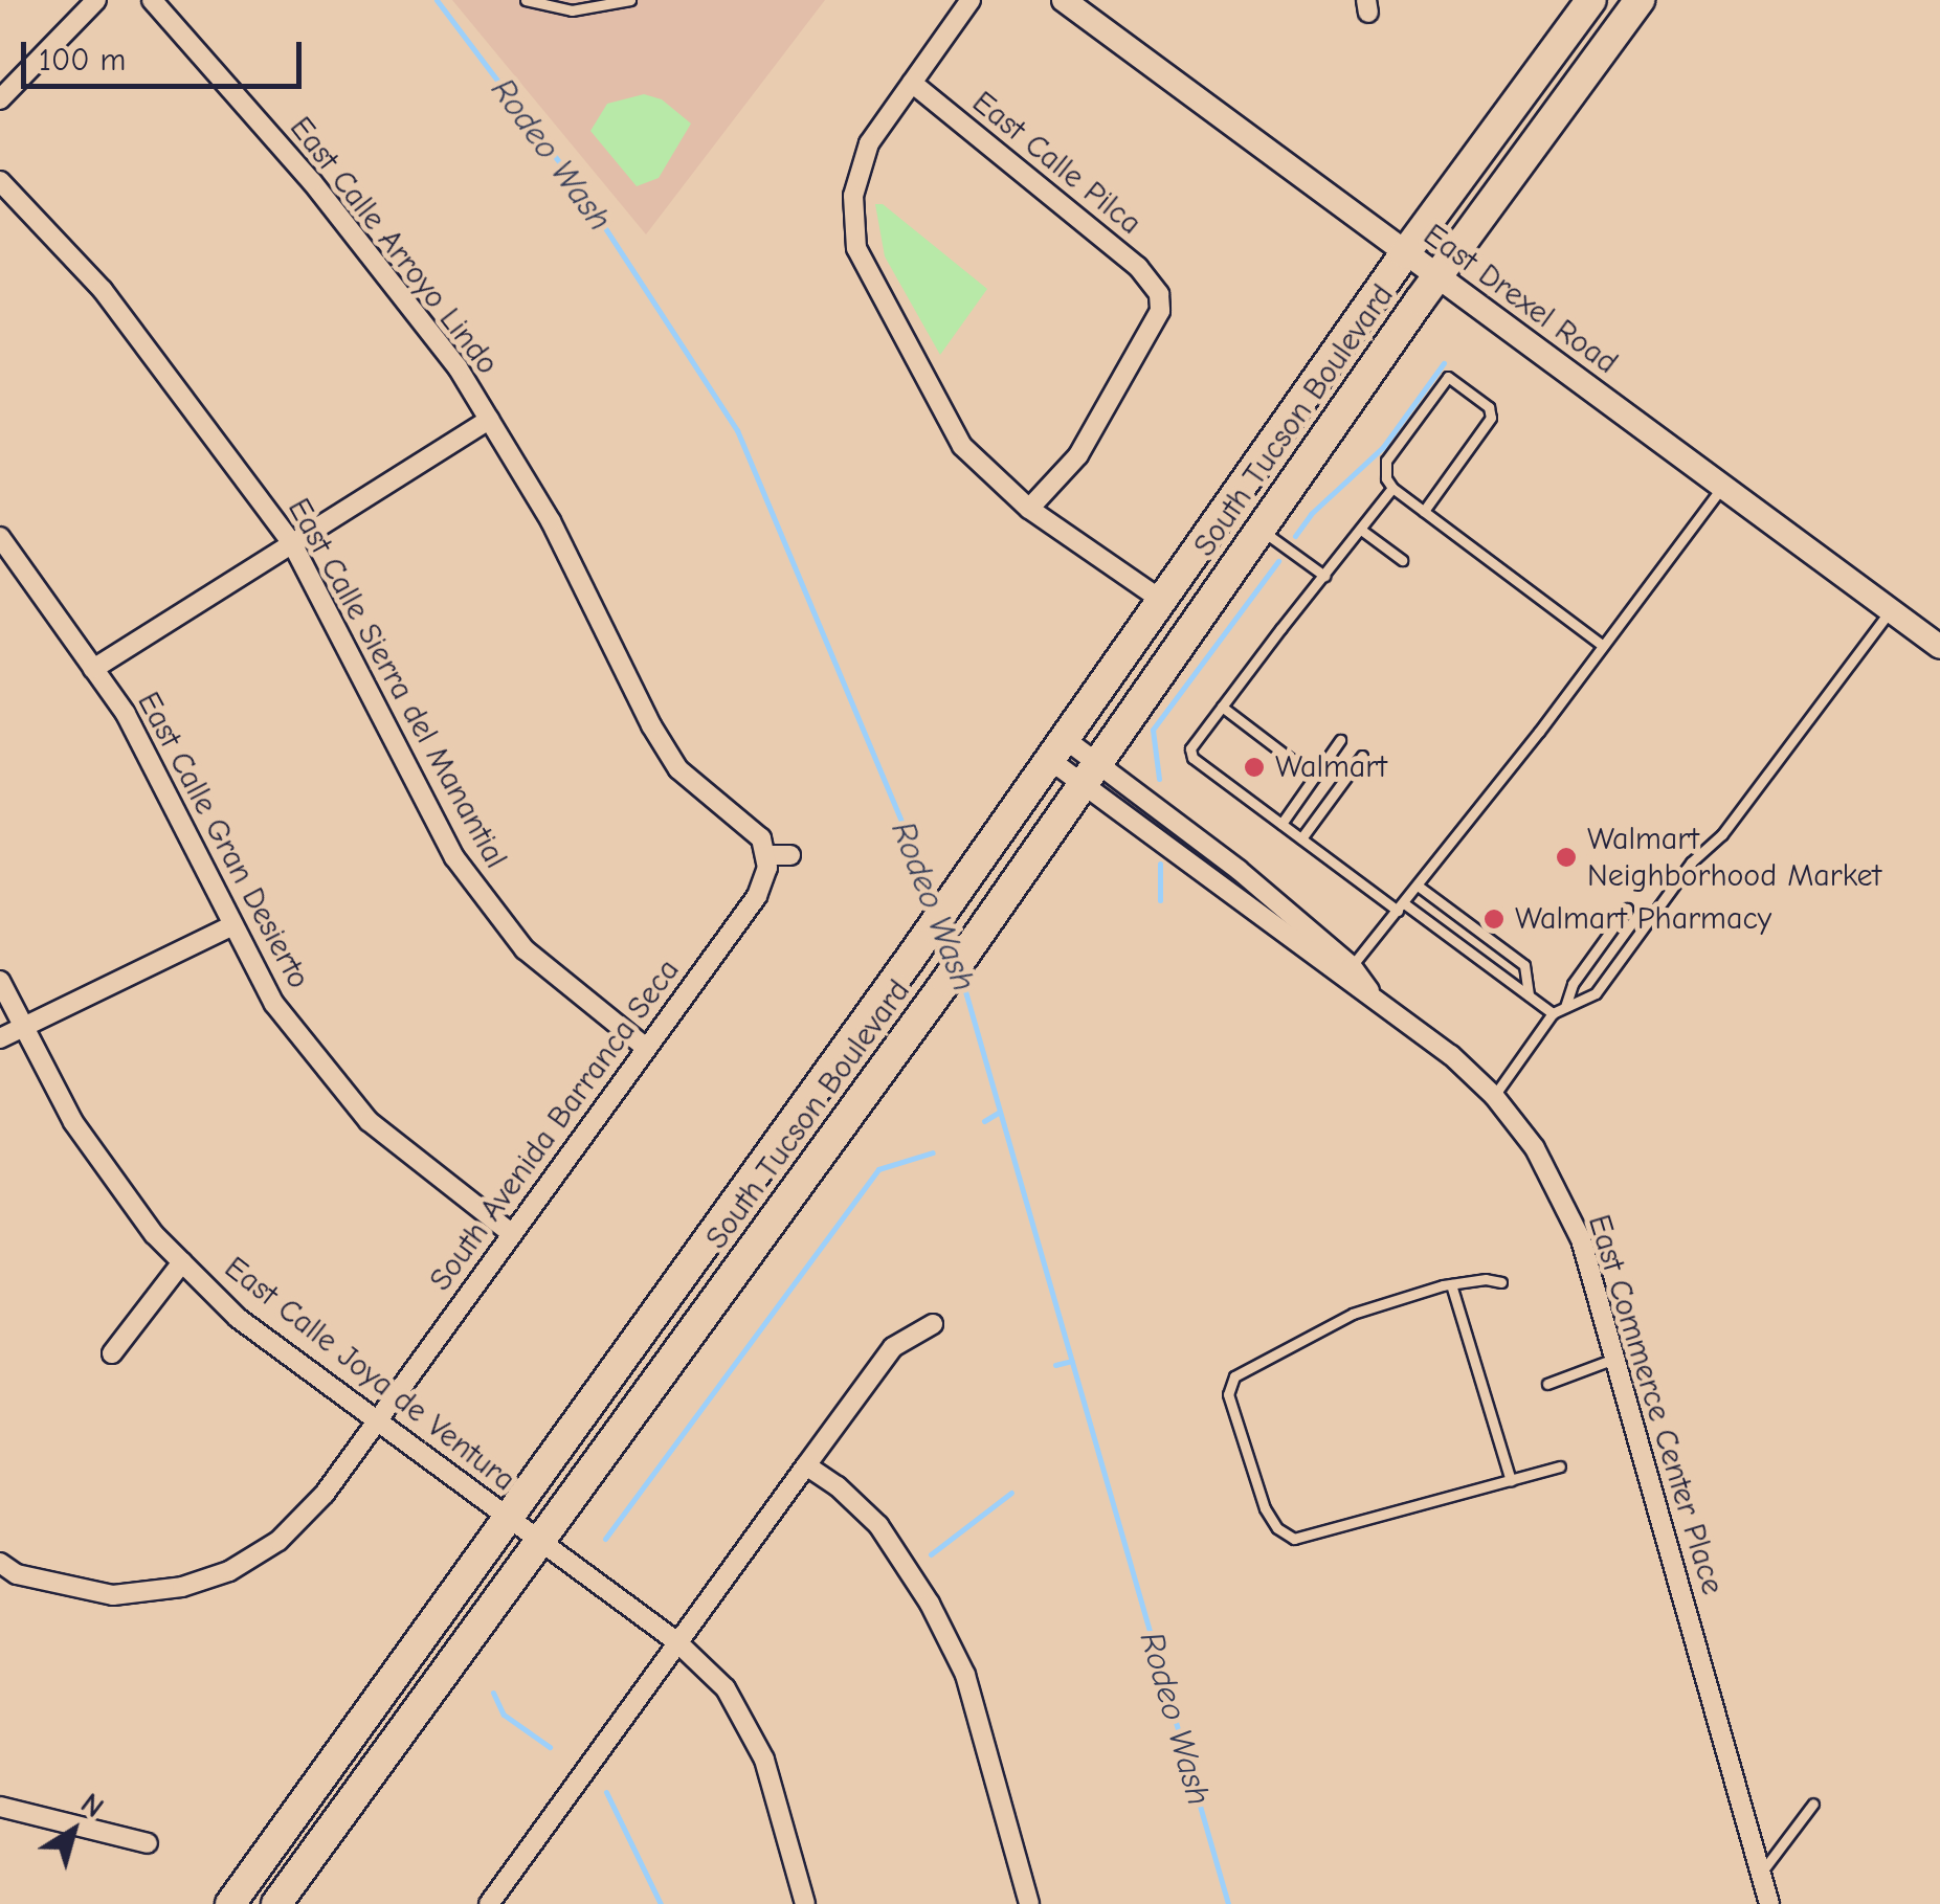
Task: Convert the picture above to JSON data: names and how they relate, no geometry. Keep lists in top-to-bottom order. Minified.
{"streets":{"main road":["South Tucson Boulevard"],"street":["East Calle Pilca","East Calle Arroyo Lindo","East Drexel Road","East Calle Sierra del Manantial","East Calle Gran Desierto","South Avenida Barranca Seca","East Calle Joya de Ventura","East Commerce Center Place"]},"crossings":[["East Calle Arroyo Lindo","South Avenida Barranca Seca"],["East Drexel Road","South Tucson Boulevard"],["South Tucson Boulevard","East Calle Joya de Ventura"],["South Tucson Boulevard","East Commerce Center Place"],["East Calle Sierra del Manantial","South Avenida Barranca Seca"],["East Calle Gran Desierto","South Avenida Barranca Seca"],["South Avenida Barranca Seca","East Calle Joya de Ventura"]],"water":["Rodeo Wash"],"places":["Walmart","Walmart Neighborhood Market","Walmart Pharmacy"],"scale_bar":"100 m","north":"top right"}
